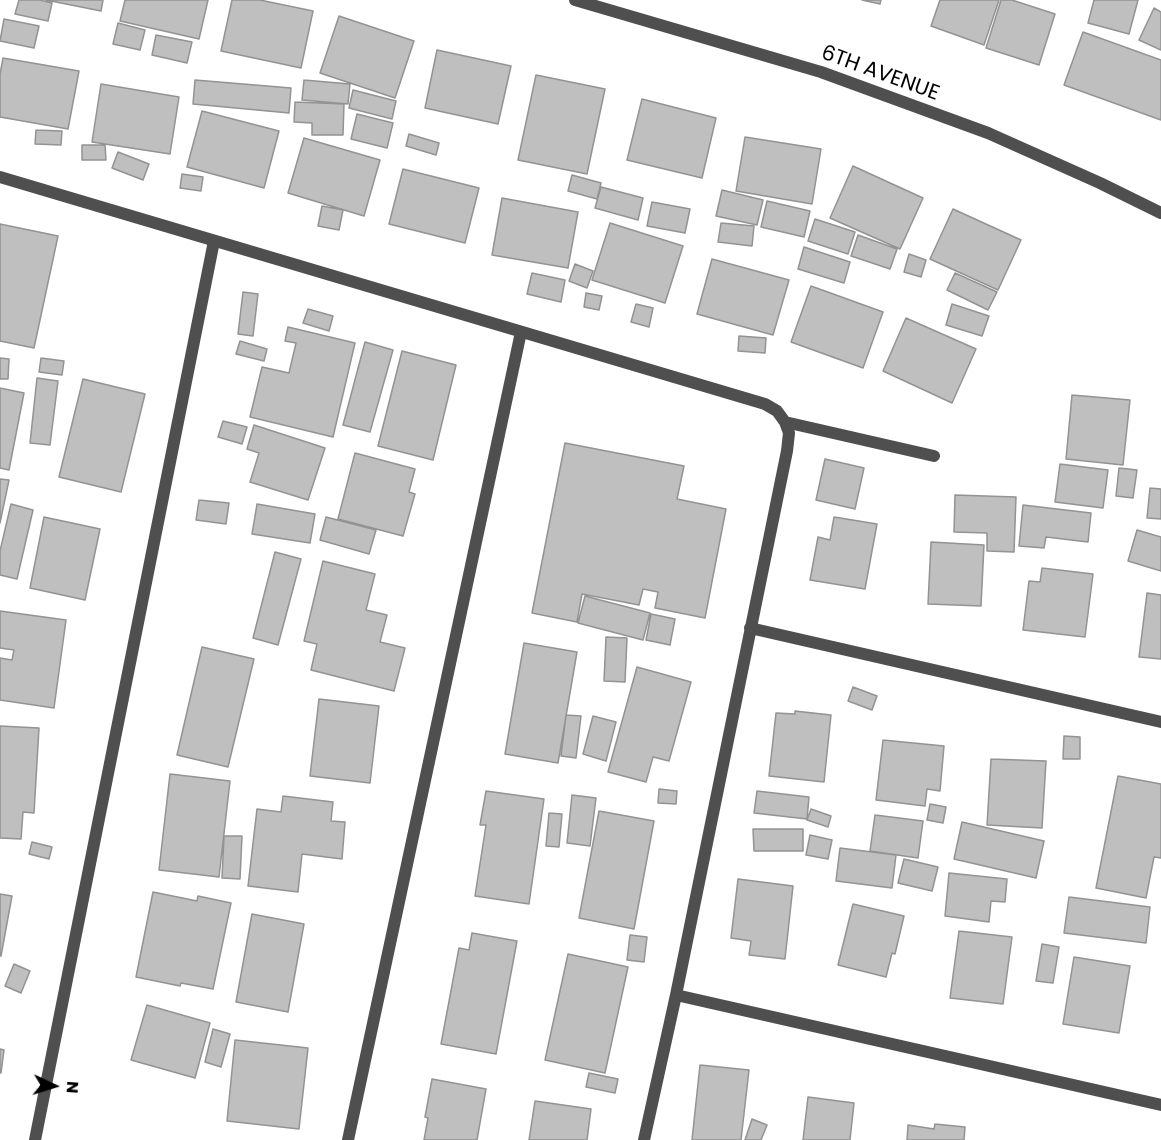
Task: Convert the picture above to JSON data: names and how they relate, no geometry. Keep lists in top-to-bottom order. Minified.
{"streets":{"street":["6TH AVENUE"]},"north":"right"}
